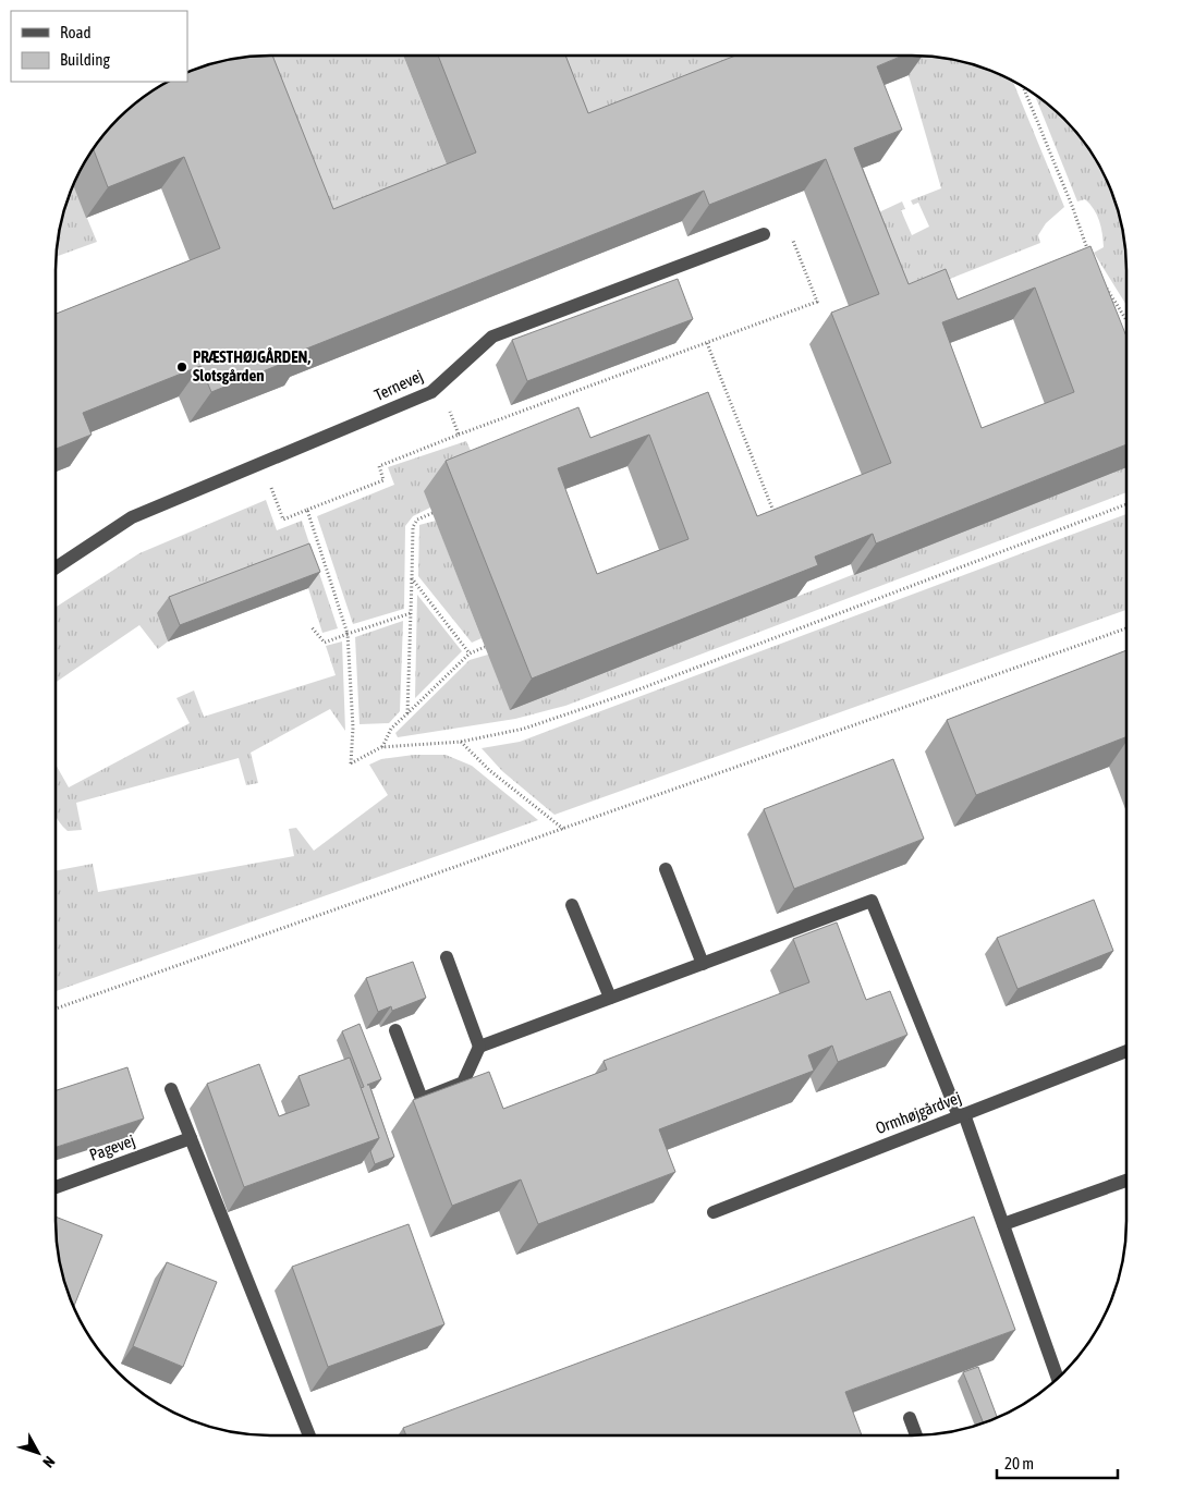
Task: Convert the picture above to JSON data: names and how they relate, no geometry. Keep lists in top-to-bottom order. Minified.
{"streets":{"street":["Ternevej","Ormhøjgårdvej","Pagevej"]},"places":["PRÆSTHØJGÅRDEN, Slotsgården"],"legend":["Road","Building"],"scale_bar":"20 m","north":"bottom right"}
